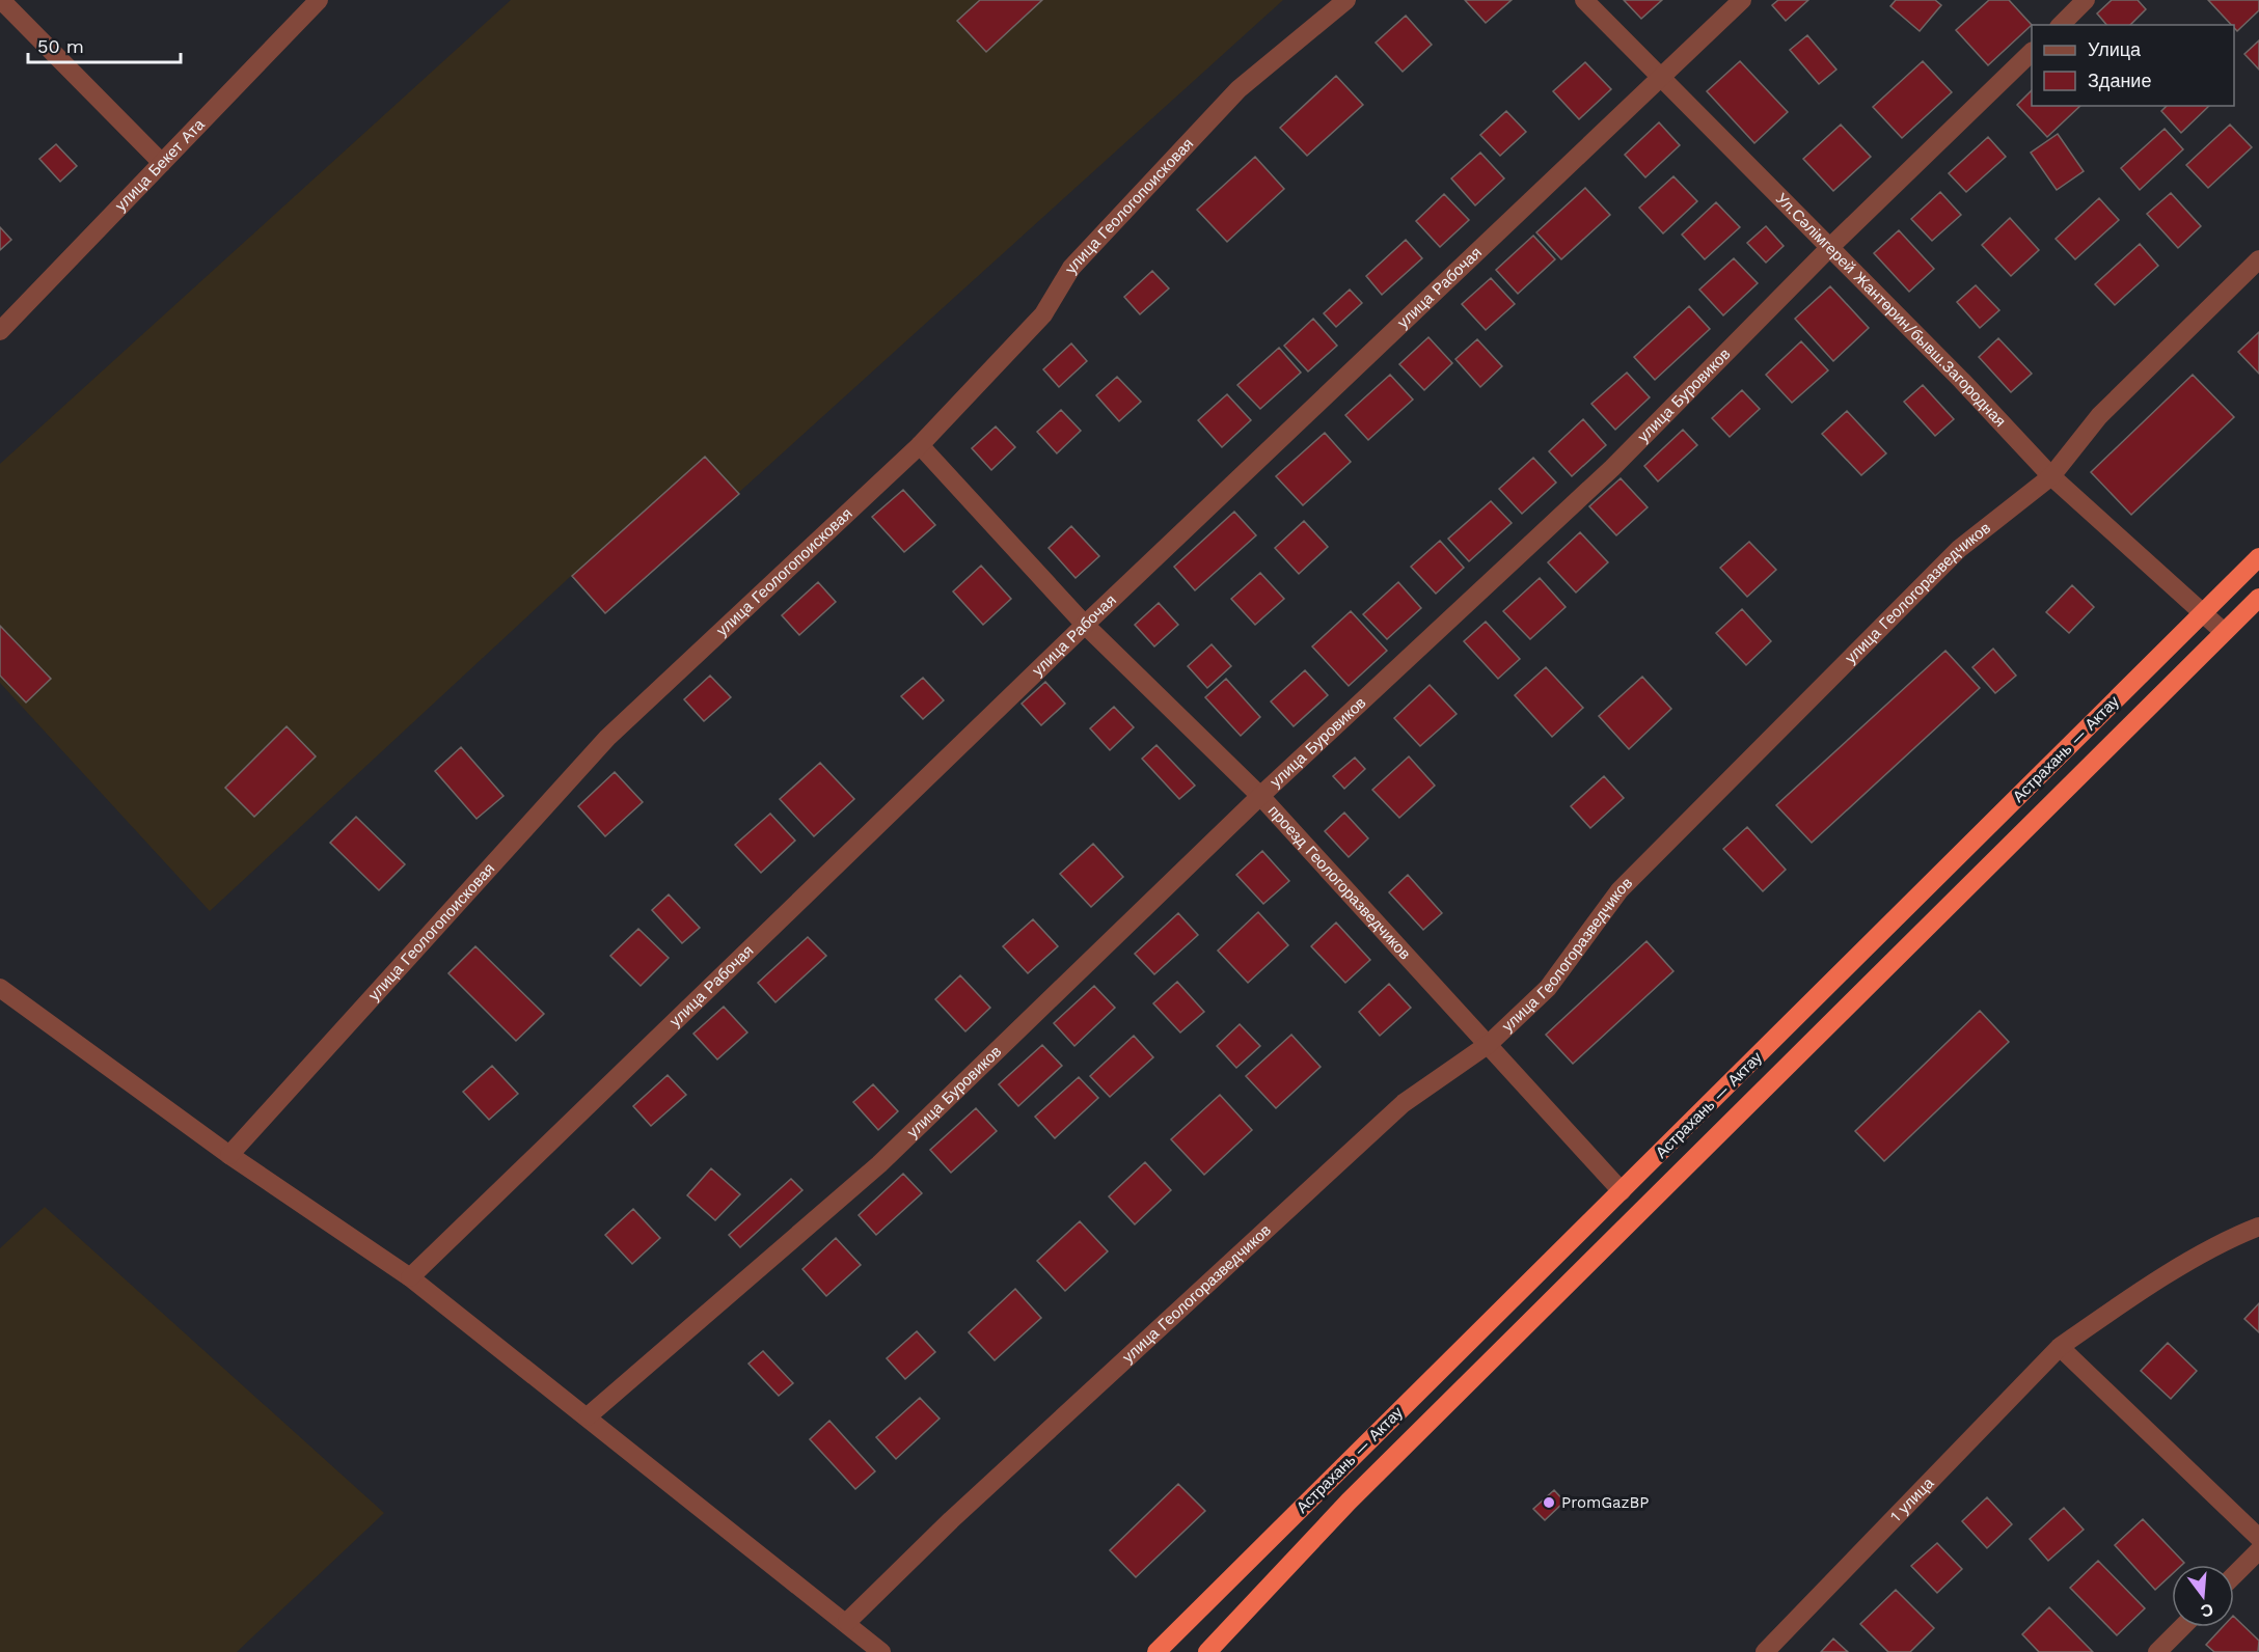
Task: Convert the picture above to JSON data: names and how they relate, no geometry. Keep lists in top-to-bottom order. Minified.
{"streets":{"highway":["Астрахань — Актау"],"street":["улица Бекет Ата","улица Геологопоисковая","улица Рабочая","Ул.Сәлімгерей Жантөрин/бывш.Загородная","улица Буровиков","улица Геологоразведчиков","проезд Геологоразведчиков","1 улица"]},"crossings":[["улица Геологопоисковая","проезд Геологоразведчиков"],["улица Рабочая","Ул.Сәлімгерей Жантөрин/бывш.Загородная"],["улица Рабочая","проезд Геологоразведчиков"],["Ул.Сәлімгерей Жантөрин/бывш.Загородная","улица Буровиков"],["Ул.Сәлімгерей Жантөрин/бывш.Загородная","улица Геологоразведчиков"],["Ул.Сәлімгерей Жантөрин/бывш.Загородная","Астрахань — Актау"],["улица Буровиков","проезд Геологоразведчиков"],["улица Геологоразведчиков","проезд Геологоразведчиков"],["Астрахань — Актау","проезд Геологоразведчиков"]],"places":["PromGazBP"],"legend":["Улица","Здание"],"scale_bar":"50 m","north":"bottom"}
